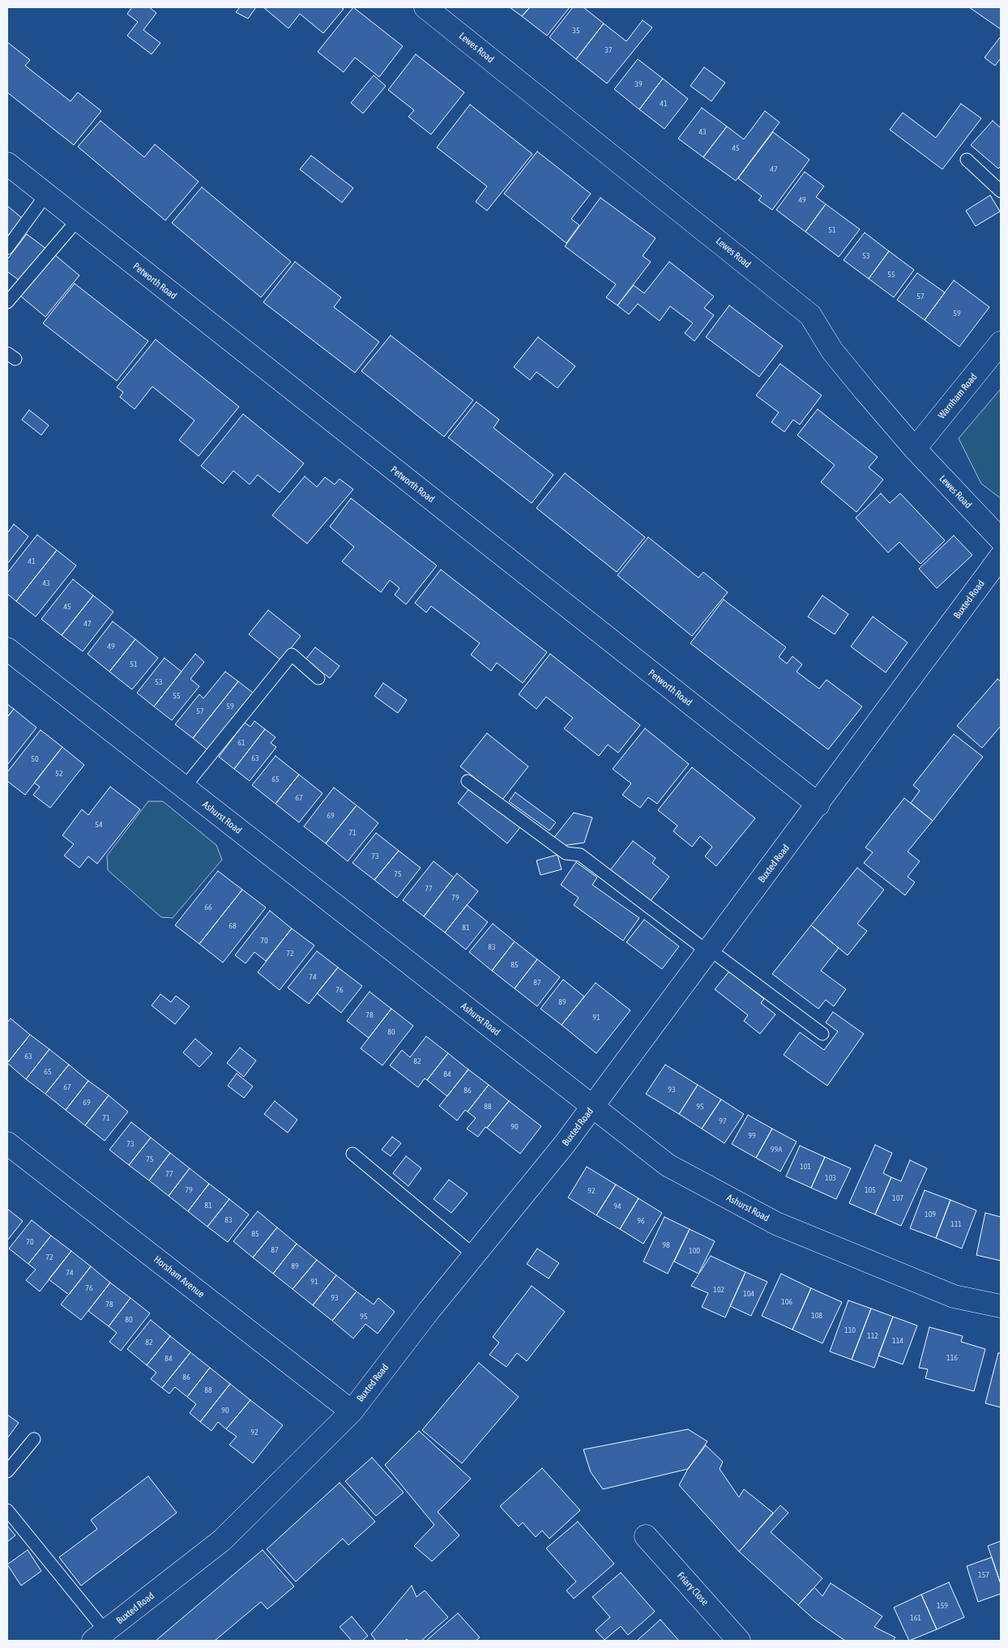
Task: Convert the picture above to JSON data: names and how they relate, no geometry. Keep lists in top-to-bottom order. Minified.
{"streets":{"street":["Lewes Road","Petworth Road","Warnham Road","Buxted Road","Ashurst Road","Horsham Avenue","Friary Close"]},"crossings":[["Lewes Road","Warnham Road"],["Petworth Road","Buxted Road"],["Buxted Road","Ashurst Road"],["Buxted Road","Horsham Avenue"]],"house_numbers":["35","37","39","41","43","45","47","49","51","53","55","57","59","41","43","45","47","49","51","53","55","59","57","61","63","50","52","65","67","69","54","71","73","75","77","79","66","68","81","70","83","72","85","74","87","76","89","78","91","80","63","82","65","84","67","93","86","69","88","95","71","97","90","99","73","99A","75","101","77","103","79","105","92","107","81","94","109","83","96","111","85","70","98","87","100","72","89","74","91","76","102","104","93","106","78","108","95","80","110","112","114","82","116","84","86","88","90","92","157","159","161"]}
